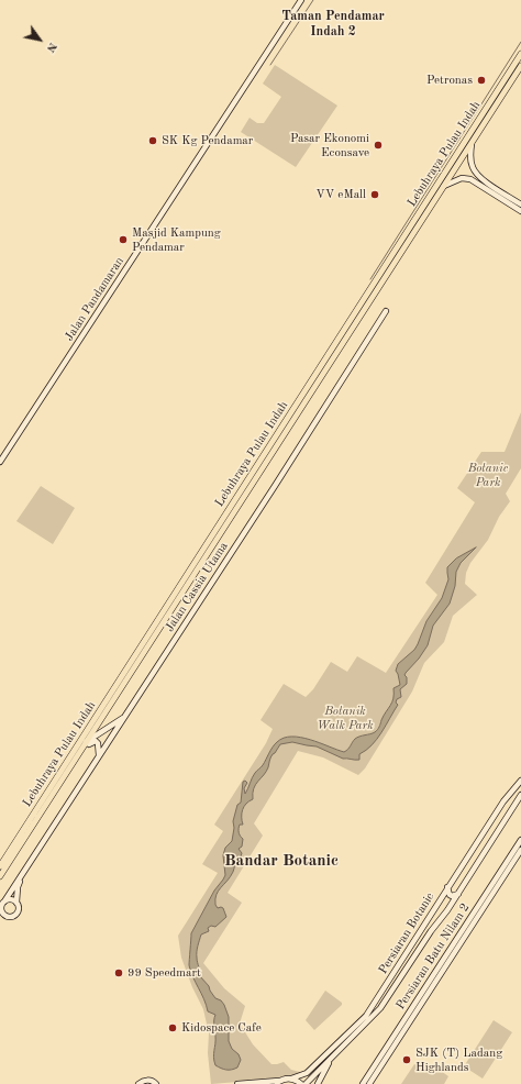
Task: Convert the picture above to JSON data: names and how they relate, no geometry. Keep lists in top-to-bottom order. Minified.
{"streets":{"main road":["Lebuhraya Pulau Indah","Jalan Pandamaran","Jalan Cassia Utama","Persiaran Botanic","Persiaran Batu Nilam 2"]},"districts":["Taman Pendamar Indah 2","Bandar Botanic"],"parks":["Botanic Park","Botanik Walk Park"],"places":["Petronas","SK Kg Pendamar","Pasar Ekonomi Econsave","VV eMall","Masjid Kampung Pendamar","99 Speedmart","Kidospace Cafe","SJK (T) Ladang Highlands"],"north":"bottom right"}
